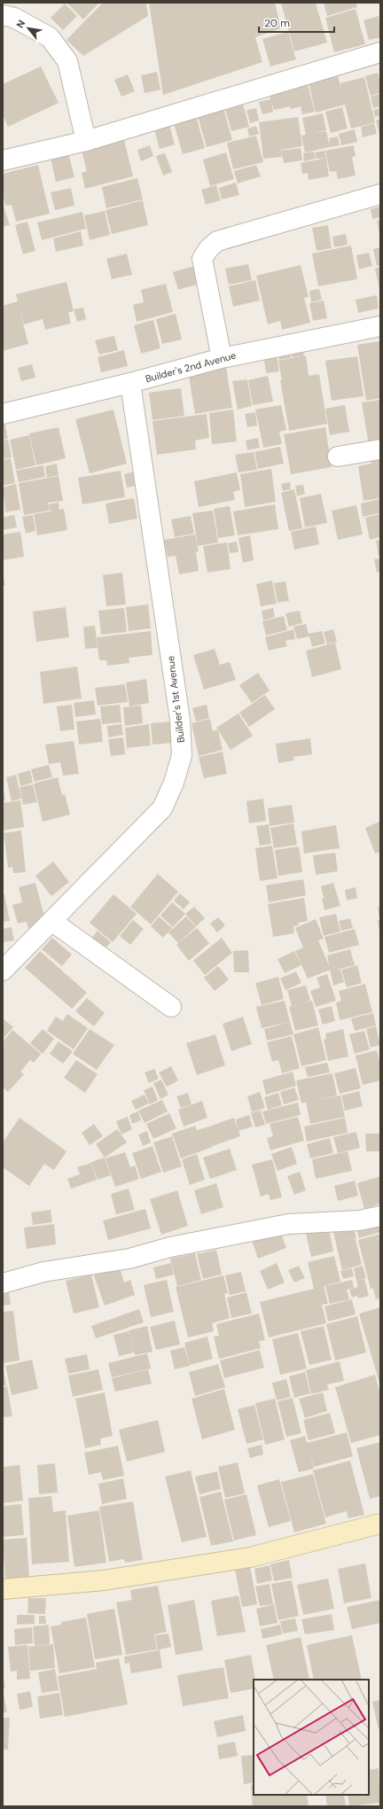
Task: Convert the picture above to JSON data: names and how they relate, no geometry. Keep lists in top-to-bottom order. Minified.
{"streets":{"street":["Builder's 2nd Avenue","Builder's 1st Avenue"]},"crossings":[["Builder's 2nd Avenue","Builder's 1st Avenue"]],"scale_bar":"20 m","north":"top left"}
